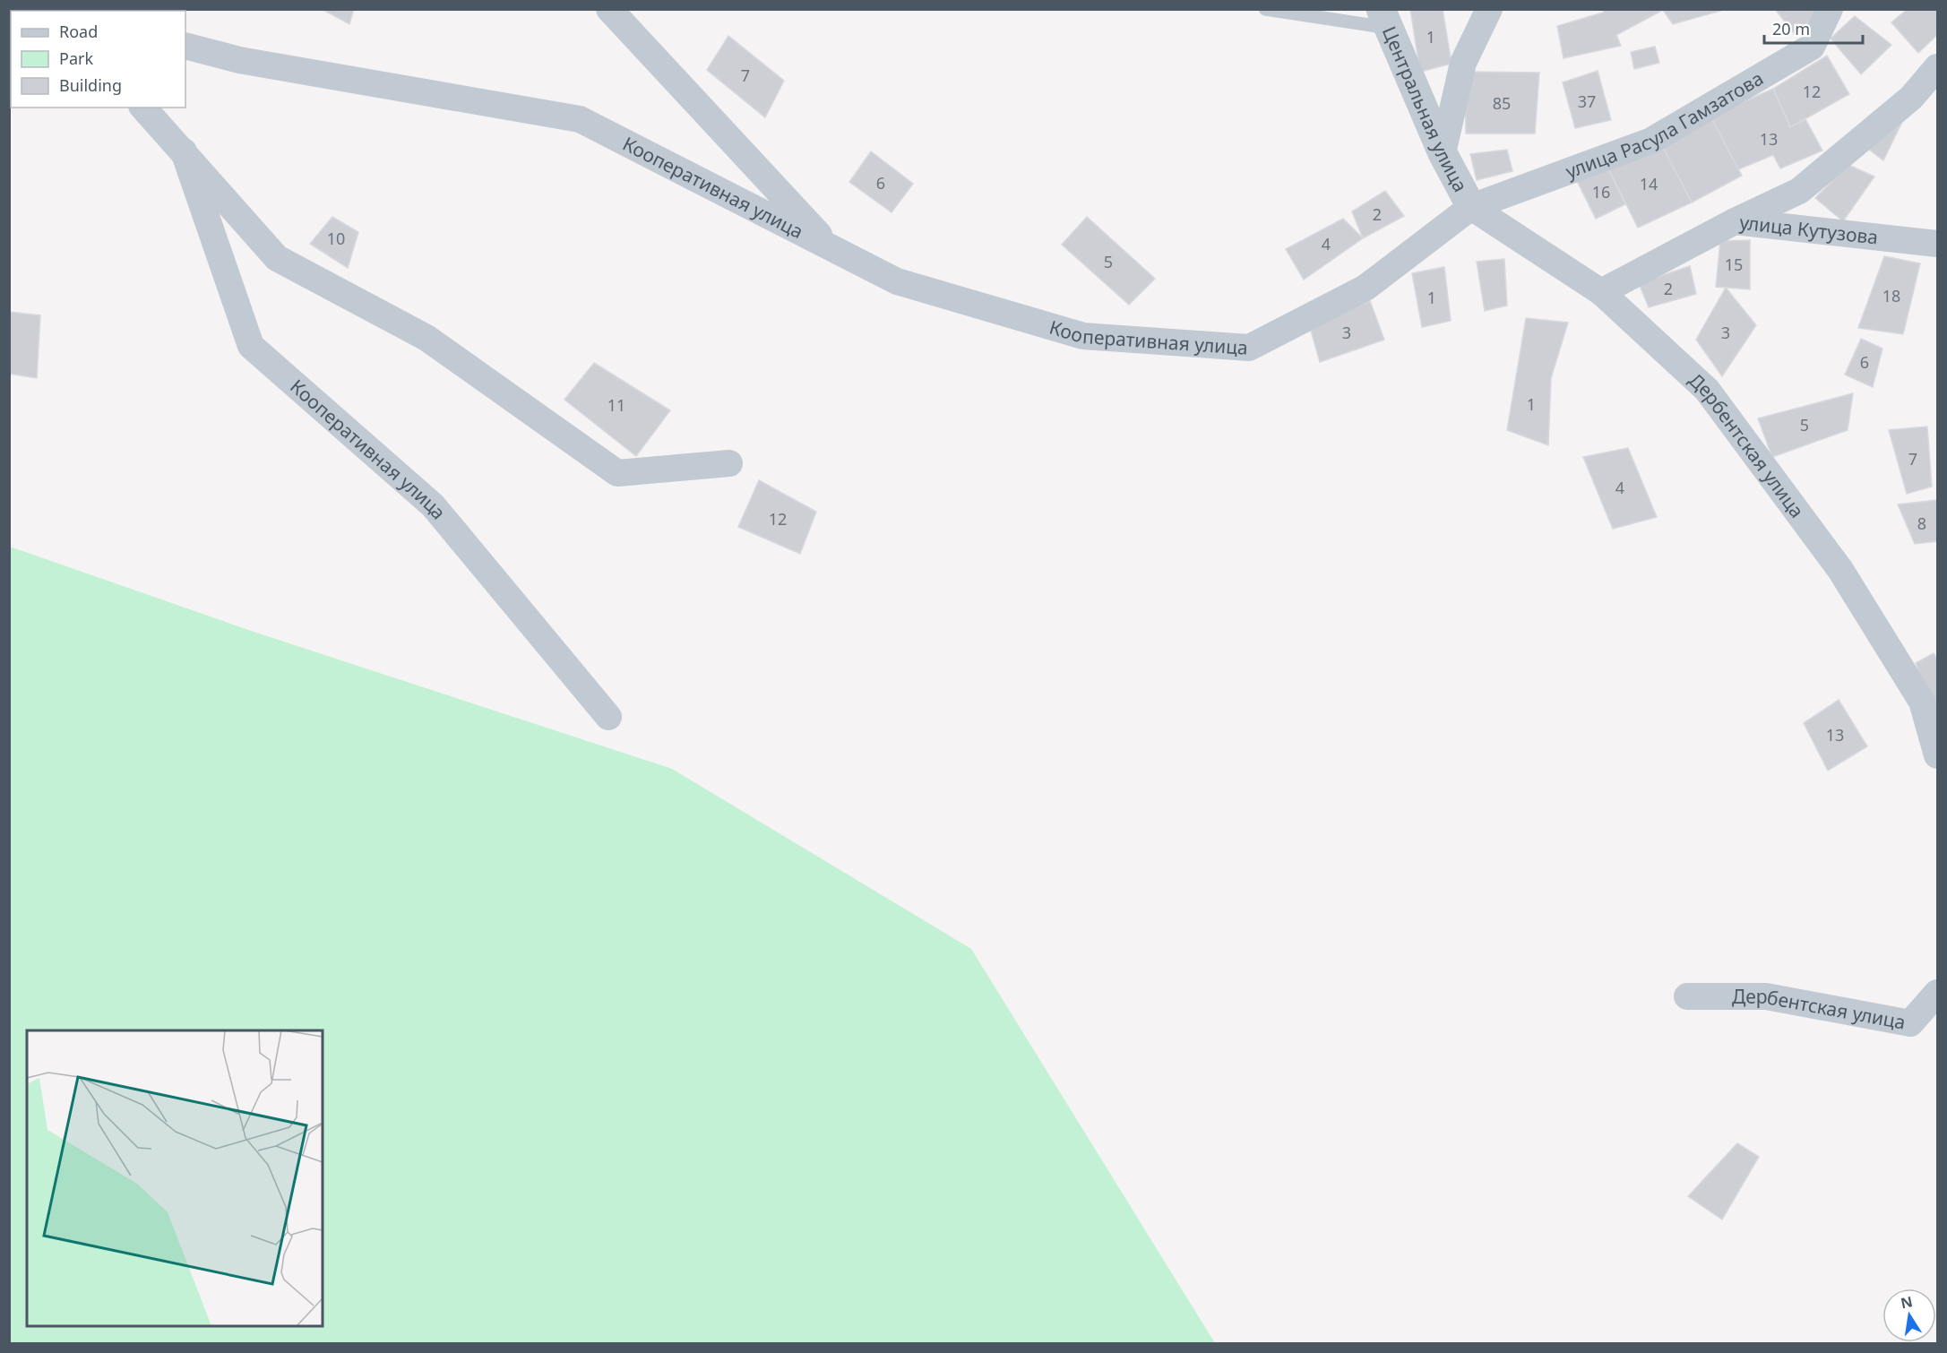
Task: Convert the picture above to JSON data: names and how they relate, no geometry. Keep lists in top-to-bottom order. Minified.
{"streets":{"street":["Центральная улица","улица Расула Гамзатова","Кооперативная улица","улица Кутузова","Дербентская улица"]},"crossings":[["Центральная улица","улица Расула Гамзатова"],["Центральная улица","Кооперативная улица"],["Центральная улица","Дербентская улица"],["улица Расула Гамзатова","Кооперативная улица"],["улица Расула Гамзатова","Дербентская улица"],["Кооперативная улица","Дербентская улица"],["улица Кутузова","Дербентская улица"]],"house_numbers":["1","7","12","37","85","13","6","14","16","2","10","4","5","15","2","18","1","3","3","6","1","11","5","7","4","12","8","13"],"legend":["Road","Park","Building"],"scale_bar":"20 m","north":"top"}
